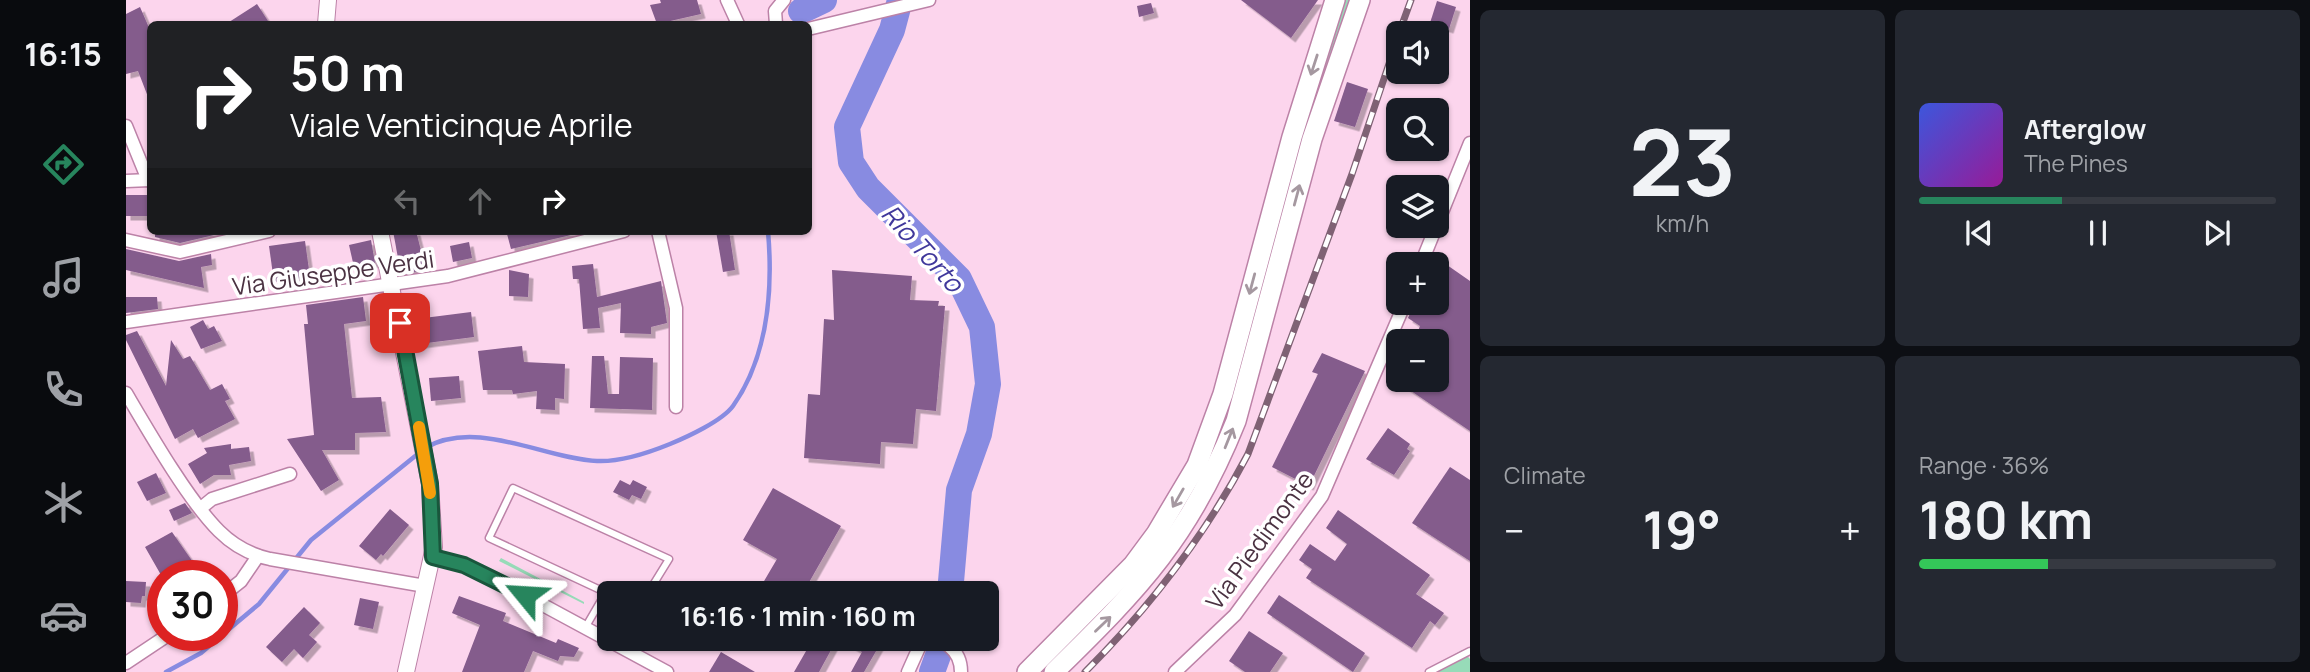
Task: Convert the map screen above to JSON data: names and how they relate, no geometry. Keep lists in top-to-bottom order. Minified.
{"streets":{"street":["Via Giuseppe Verdi","Via Piedimonte"]},"water":["Rio Torto"],"page":{"tabs":"16:15","tile":[["23","km/h"],"Climate",["Range · 36%","180 km"]],"map_buttons":["+","−"],"turn":["50 m","Viale Venticinque Aprile"],"song":["Afterglow","The Pines"],"heat":["−","19°","+"],"limit":"30","trip":"16:16 · 1 min · 160 m"}}
